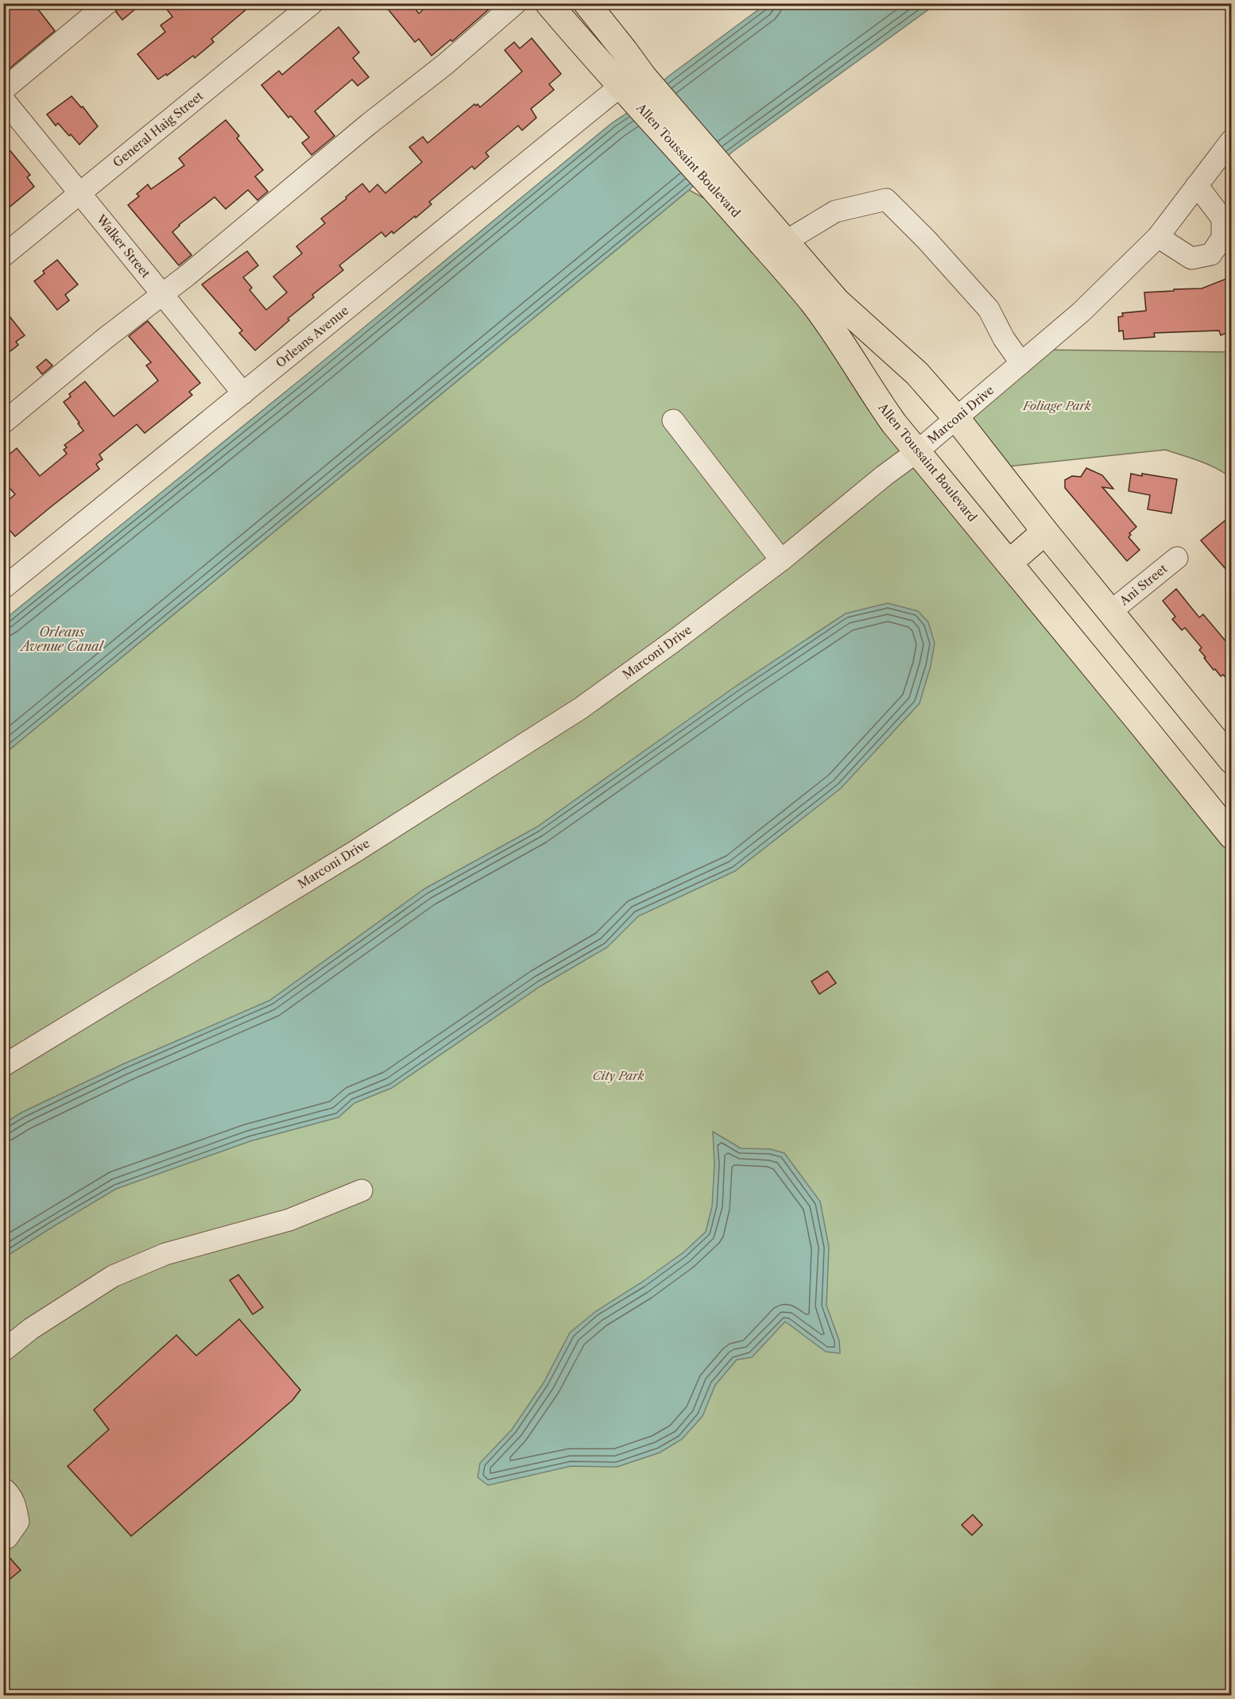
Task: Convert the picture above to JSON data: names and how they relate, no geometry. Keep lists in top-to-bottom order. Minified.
{"streets":{"main road":["Allen Toussaint Boulevard"],"street":["General Haig Street","Walker Street","Orleans Avenue","Marconi Drive","Ani Street"]},"crossings":[["General Haig Street","Walker Street"],["Allen Toussaint Boulevard","Orleans Avenue"],["Allen Toussaint Boulevard","Marconi Drive"],["Allen Toussaint Boulevard","Ani Street"],["Walker Street","Orleans Avenue"]],"water":["Orleans Avenue Canal"],"parks":["Foliage Park","City Park"]}
